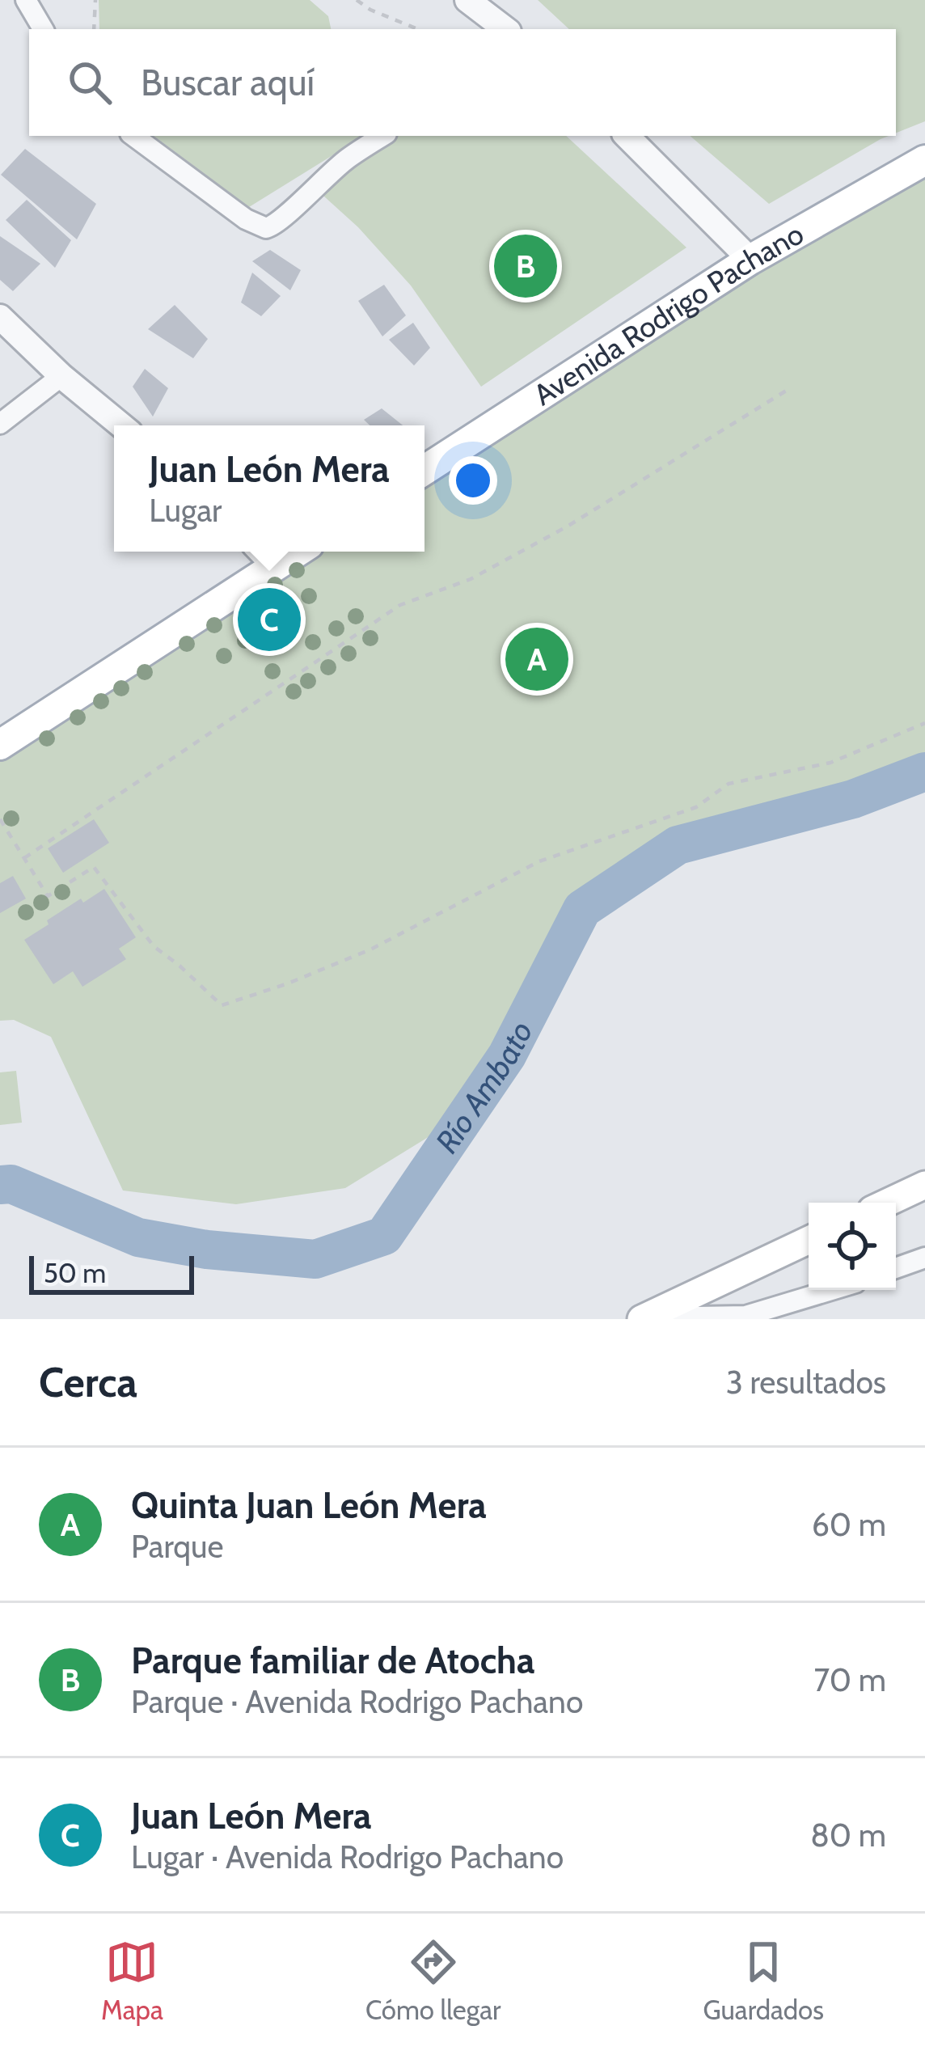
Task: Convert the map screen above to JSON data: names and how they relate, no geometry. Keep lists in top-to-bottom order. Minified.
{"streets":{"main road":["Avenida Rodrigo Pachano"]},"water":["Río Ambato"],"scale_bar":"50 m","page":{"search":"Buscar aquí","pins":["B","C","A"],"popup":["Juan León Mera","Lugar"],"scale":"50 m","heading":["Cerca","3 resultados"],"list":[{"mark":"A","name":"Quinta Juan León Mera","note":"Parque","value":"60 m"},{"mark":"B","name":"Parque familiar de Atocha","note":"Parque · Avenida Rodrigo Pachano","value":"70 m"},{"mark":"C","name":"Juan León Mera","note":"Lugar · Avenida Rodrigo Pachano","value":"80 m"}],"nav":["Mapa","Cómo llegar","Guardados"]}}
